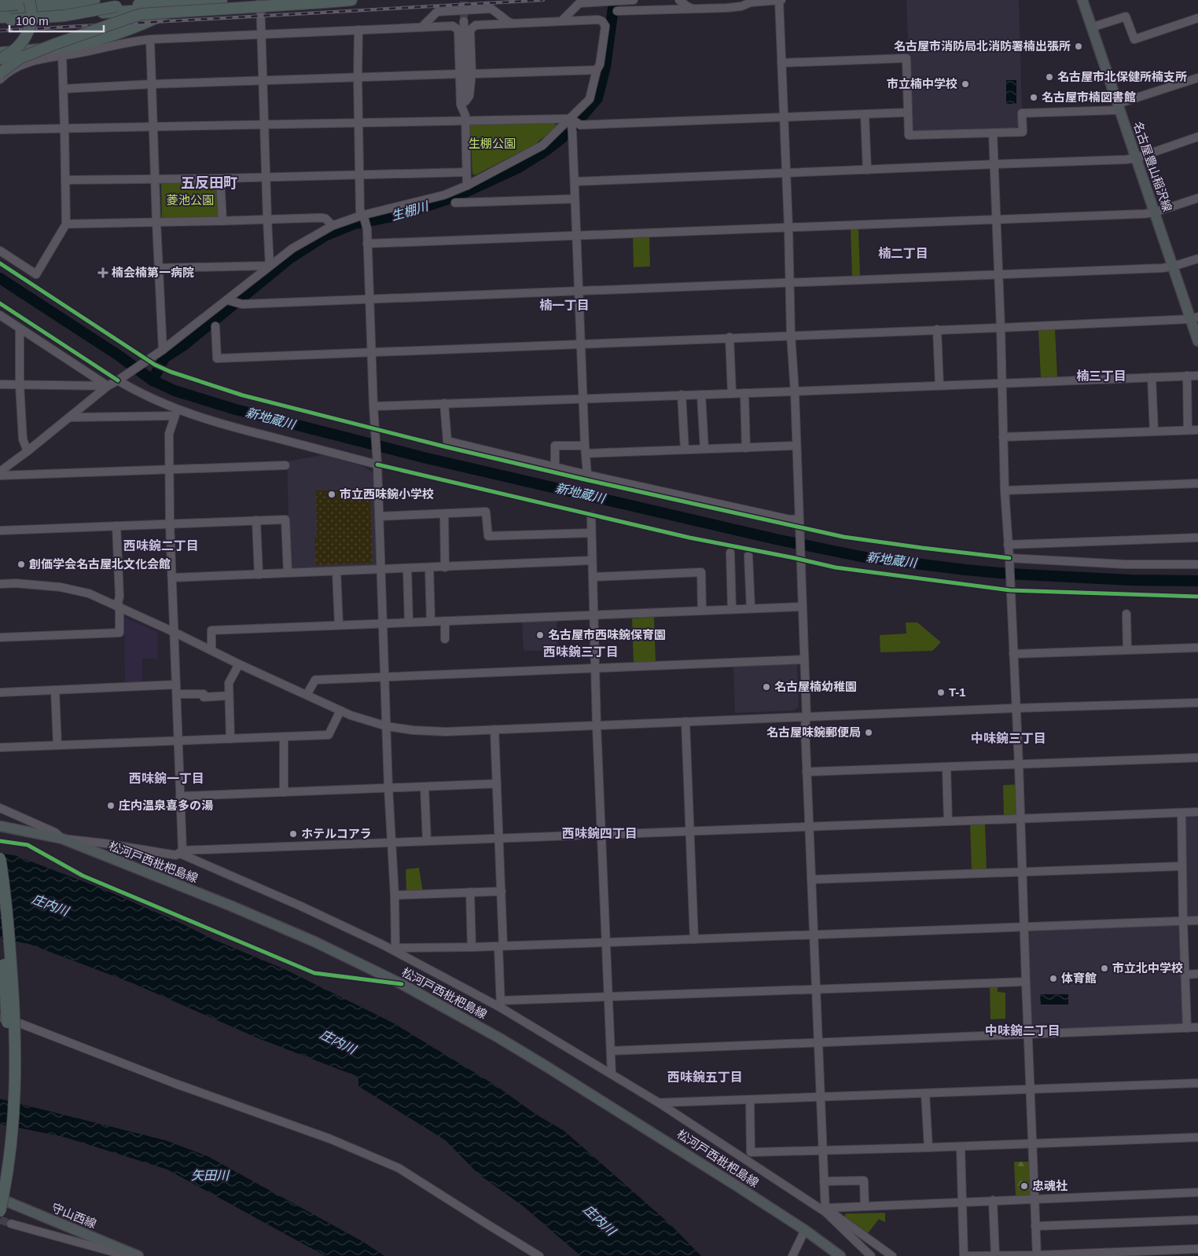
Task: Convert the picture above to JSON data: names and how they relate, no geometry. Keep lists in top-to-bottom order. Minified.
{"streets":{"main road":["名古屋豊山稲沢線","松河戸西枇杷島線","守山西線"]},"districts":["五反田町","楠二丁目","楠一丁目","楠三丁目","西味鋺二丁目","西味鋺三丁目","中味鋺三丁目","西味鋺一丁目","西味鋺四丁目","中味鋺二丁目","西味鋺五丁目"],"water":["生棚川","新地蔵川","庄内川","矢田川"],"parks":["生棚公園","菱池公園"],"places":{"other":["名古屋市消防局北消防署楠出張所","名古屋市北保健所楠支所","市立楠中学校","名古屋市楠図書館","市立西味鋺小学校","創価学会名古屋北文化会館","名古屋市西味鋺保育園","名古屋楠幼稚園","T-1","名古屋味鋺郵便局","庄内温泉喜多の湯","ホテルコアラ","市立北中学校","体育館","忠魂社"],"health":["楠会楠第一病院"]},"scale_bar":"100 m"}
